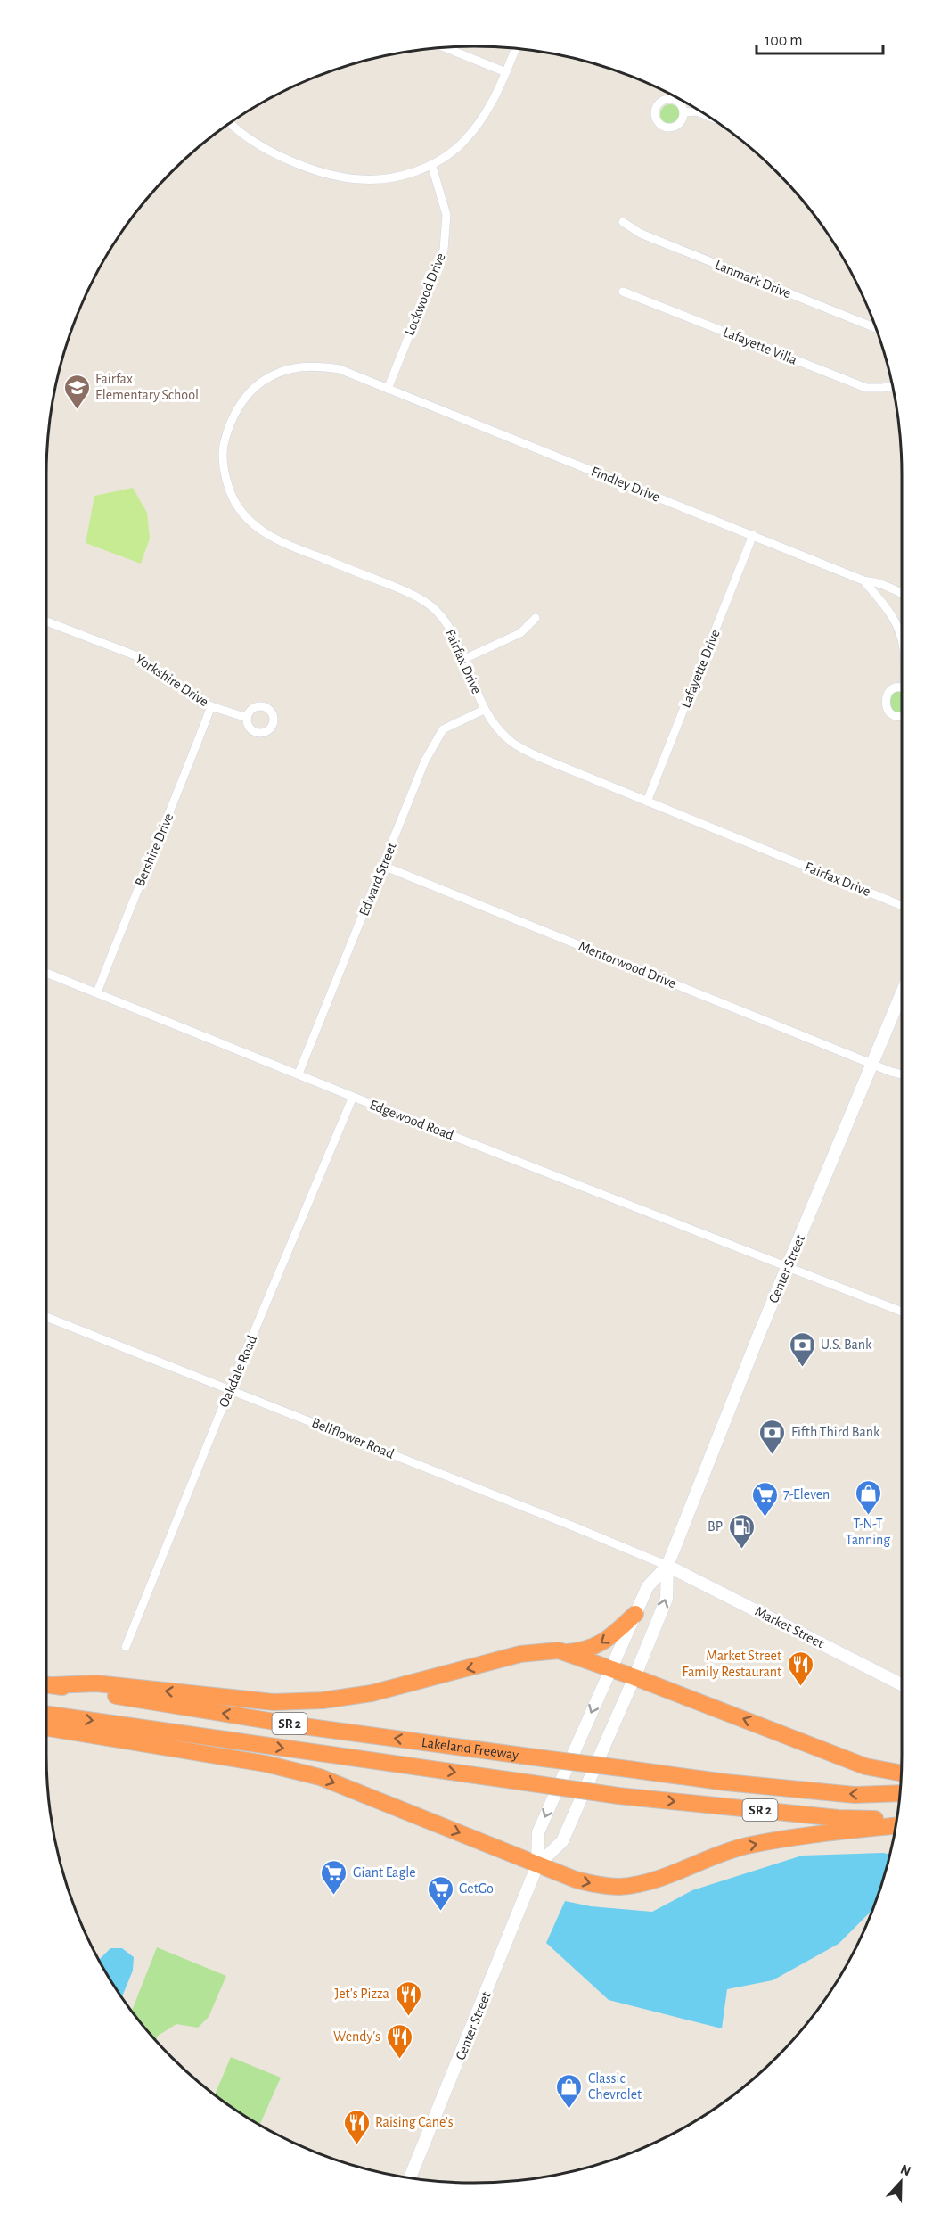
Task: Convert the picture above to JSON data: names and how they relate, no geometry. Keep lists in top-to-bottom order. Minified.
{"streets":{"highway":["SR 2","Lakeland Freeway"],"main road":["Center Street","Market Street"],"street":["Lanmark Drive","Lockwood Drive","Lafayette Villa","Findley Drive","Fairfax Drive","Lafayette Drive","Yorkshire Drive","Bershire Drive","Edward Street","Mentorwood Drive","Edgewood Road","Oakdale Road","Bellflower Road"]},"crossings":[["Lockwood Drive","Findley Drive"],["Lockwood Drive","Fairfax Drive"],["Findley Drive","Fairfax Drive"],["Findley Drive","Lafayette Drive"],["Fairfax Drive","Lafayette Drive"],["Fairfax Drive","Edward Street"],["Yorkshire Drive","Bershire Drive"],["Bershire Drive","Edgewood Road"],["Edward Street","Mentorwood Drive"],["Edward Street","Edgewood Road"],["Mentorwood Drive","Center Street"],["Edgewood Road","Center Street"],["Edgewood Road","Oakdale Road"],["Center Street","Bellflower Road"],["Center Street","Market Street"],["Oakdale Road","Bellflower Road"],["Bellflower Road","Market Street"]],"places":{"school or university":["Fairfax Elementary School"],"bank":["U.S. Bank","Fifth Third Bank"],"shop":["T-N-T Tanning","Classic Chevrolet"],"supermarket":["7-Eleven","Giant Eagle","GetGo"],"fuel station":["BP"],"restaurant":["Market Street Family Restaurant","Jet's Pizza","Wendy's","Raising Cane's"]},"scale_bar":"100 m","north":"top"}
